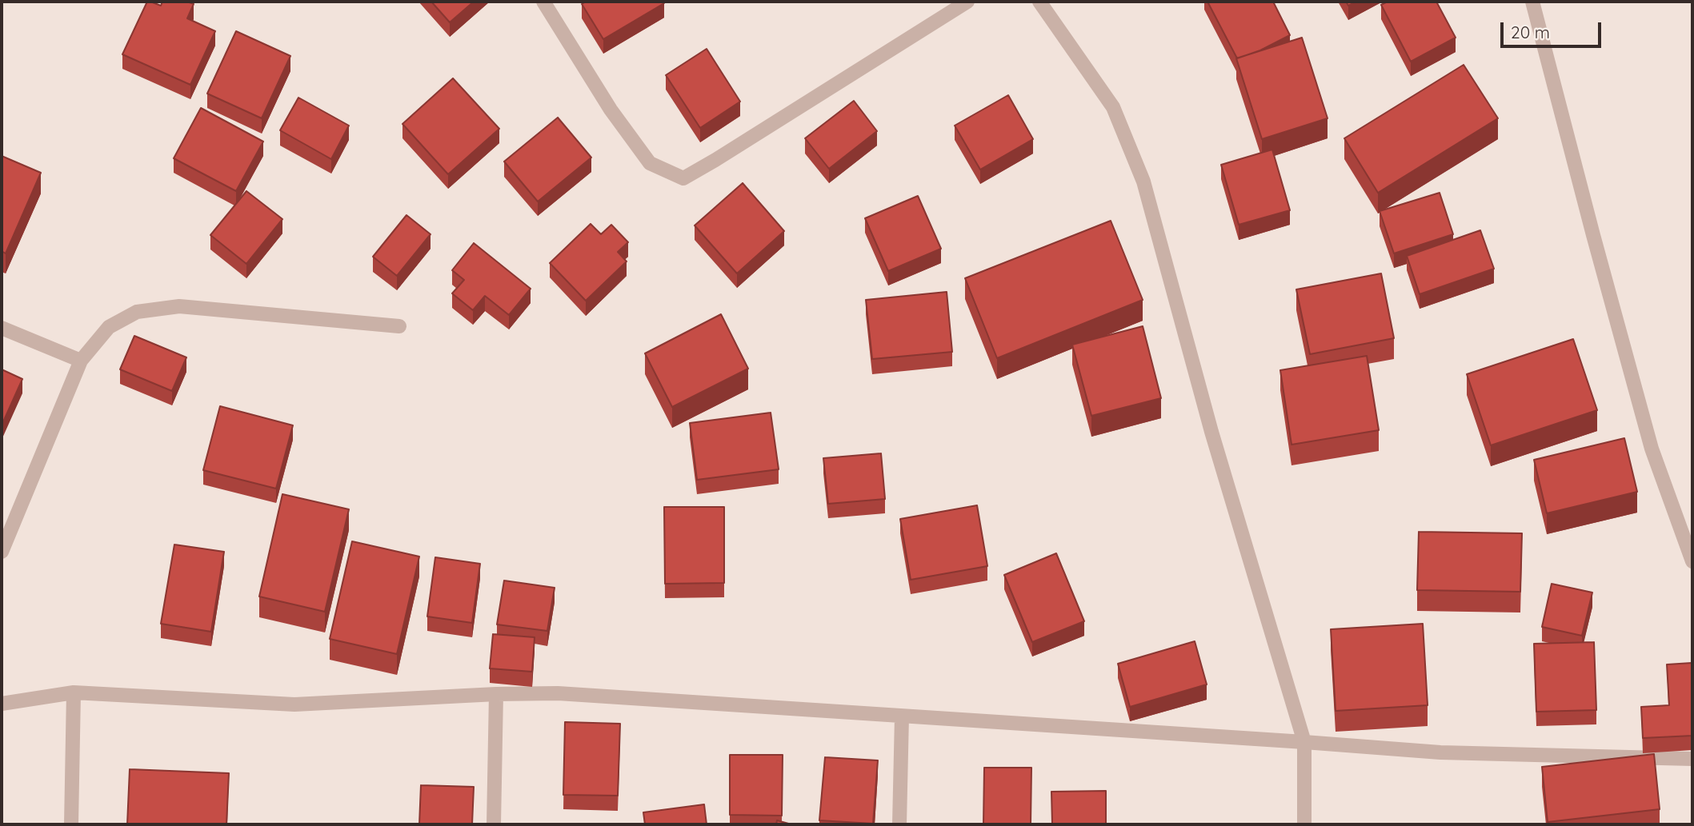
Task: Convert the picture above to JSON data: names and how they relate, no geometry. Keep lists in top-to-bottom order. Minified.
{"scale_bar":"20 m"}
